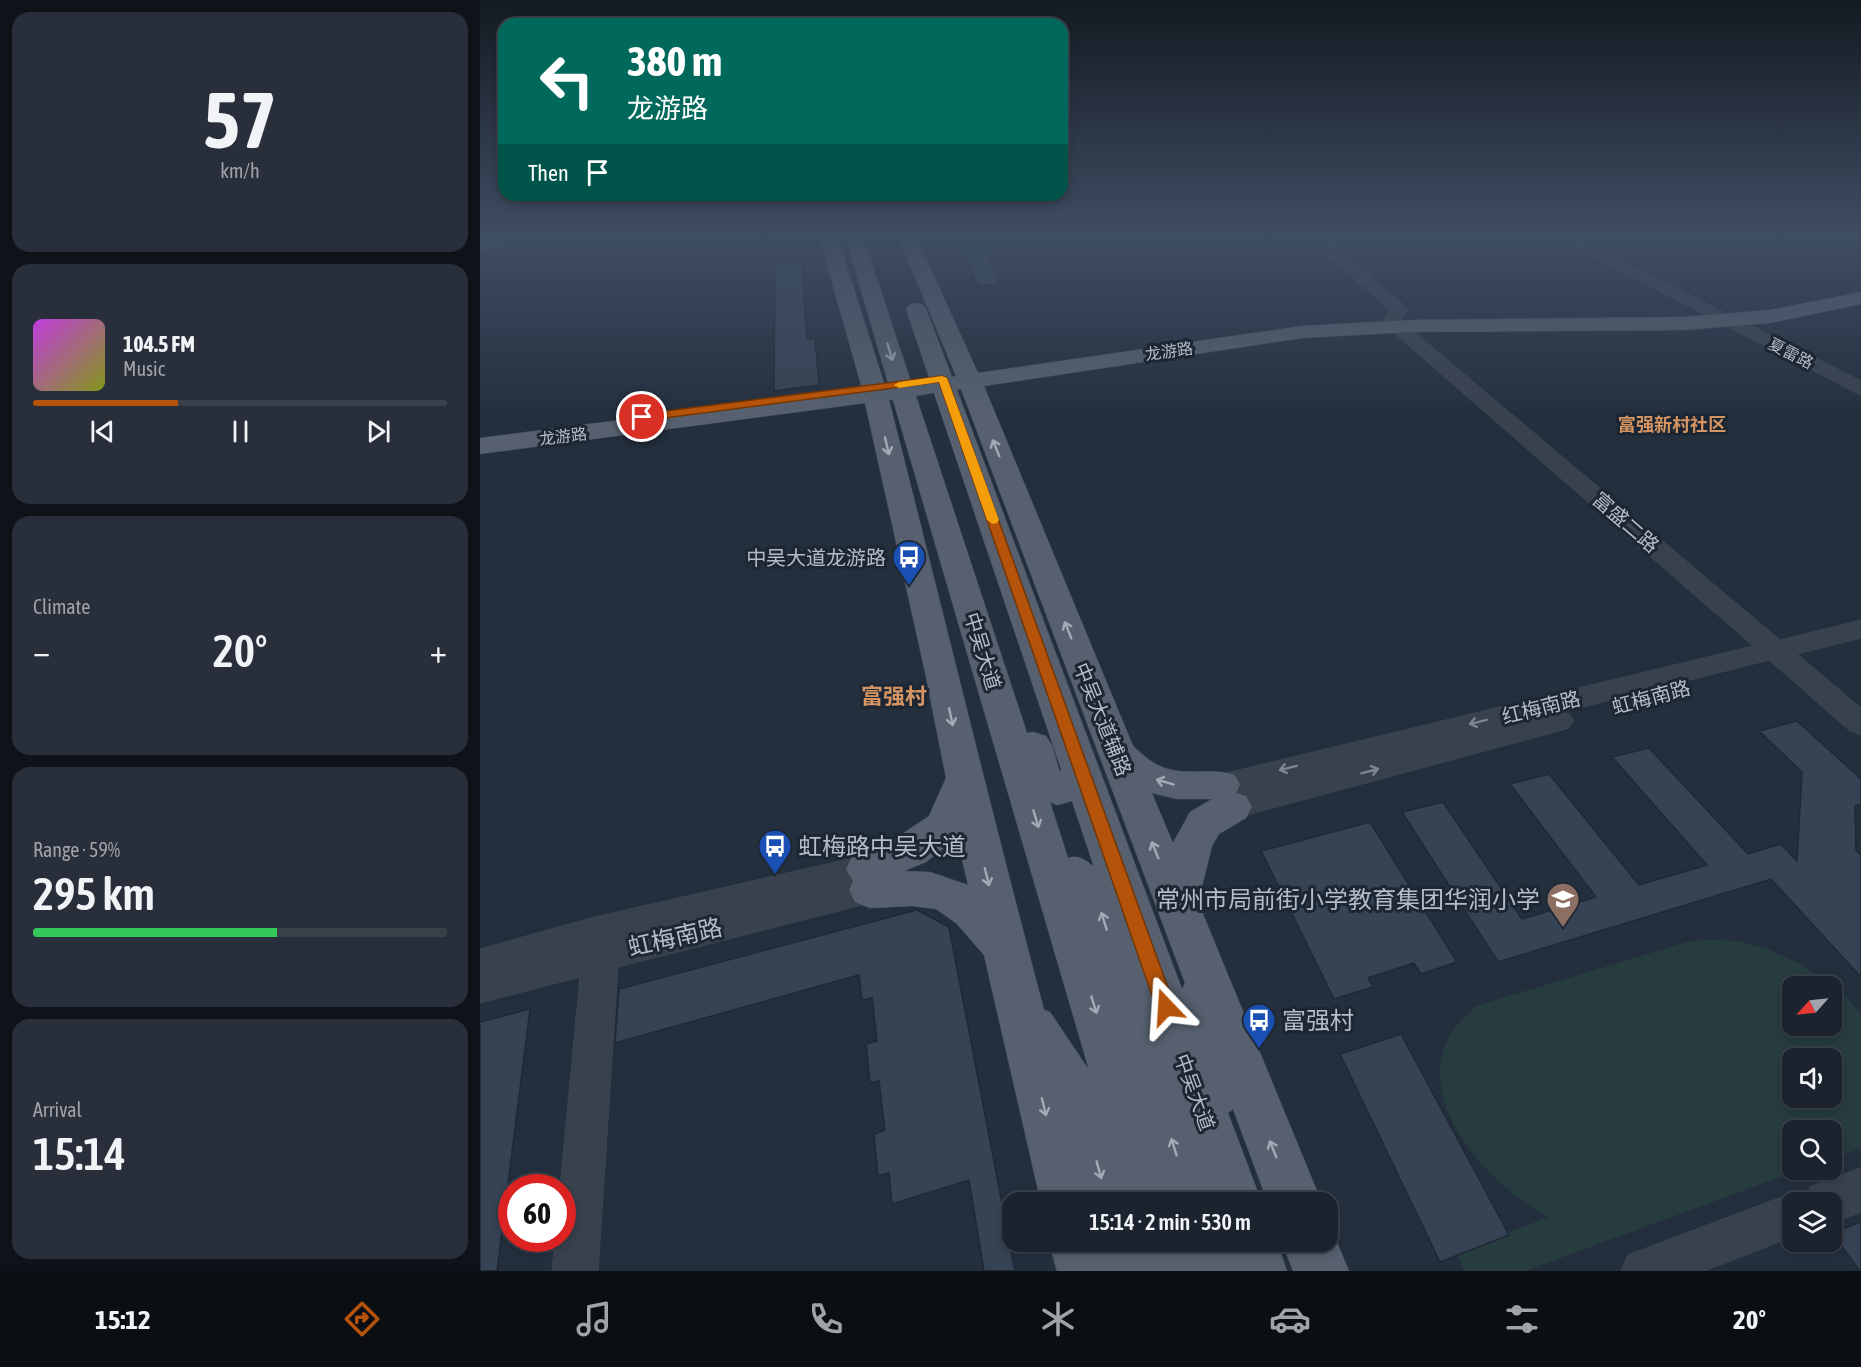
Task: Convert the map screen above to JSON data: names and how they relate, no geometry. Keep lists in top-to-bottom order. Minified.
{"streets":{"main road":["龙游路","中吴大道","中吴大道辅路"],"street":["夏雷路","富盛二路","虹梅南路"]},"crossings":[["龙游路","夏雷路"],["龙游路","富盛二路"],["龙游路","中吴大道"],["龙游路","中吴大道辅路"],["富盛二路","虹梅南路"],["中吴大道","中吴大道辅路"]],"districts":["富强新村社区","富强村"],"places":{"bus stop":["中吴大道龙游路","虹梅路中吴大道","富强村"],"school or university":["常州市局前街小学教育集团华润小学"]},"north":"bottom left","page":{"tile":[["57","km/h"],"Climate",["Range · 59%","295 km"],["Arrival","15:14"]],"turn":["380 m","龙游路"],"then":"Then","song":["104.5 FM","Music"],"heat":["−","20°","+"],"limit":"60","trip":"15:14 · 2 min · 530 m","tabs":["15:12","20°"]}}
